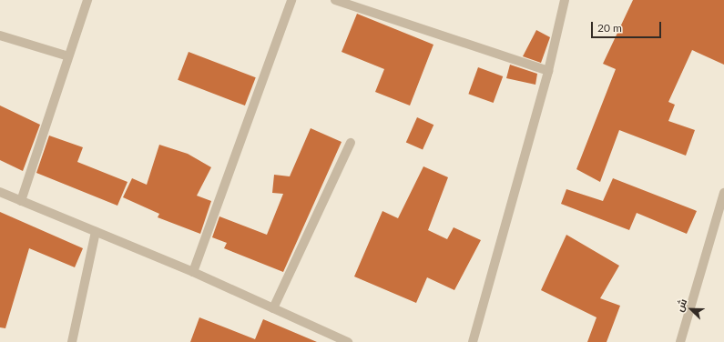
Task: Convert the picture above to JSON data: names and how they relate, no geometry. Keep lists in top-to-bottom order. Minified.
{"scale_bar":"20 m","north":"top left"}
